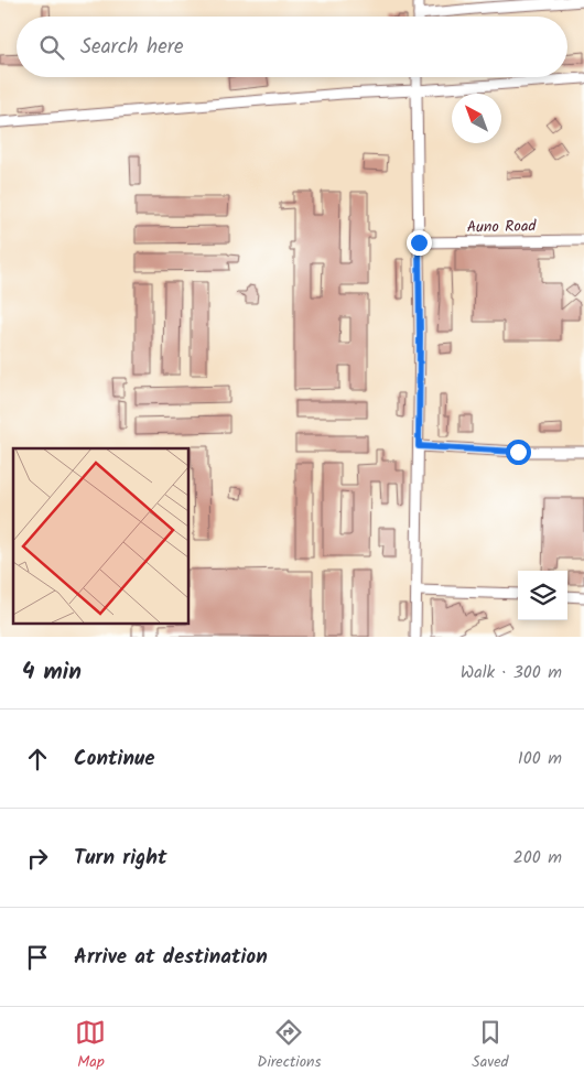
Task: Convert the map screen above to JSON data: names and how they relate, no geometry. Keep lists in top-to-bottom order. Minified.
{"streets":{"street":["Auno Road"]},"north":"top left","page":{"search":"Search here","heading":["4 min","Walk · 300 m"],"list":[["Continue","100 m"],["Turn right","200 m"],"Arrive at destination"],"nav":["Map","Directions","Saved"]}}
